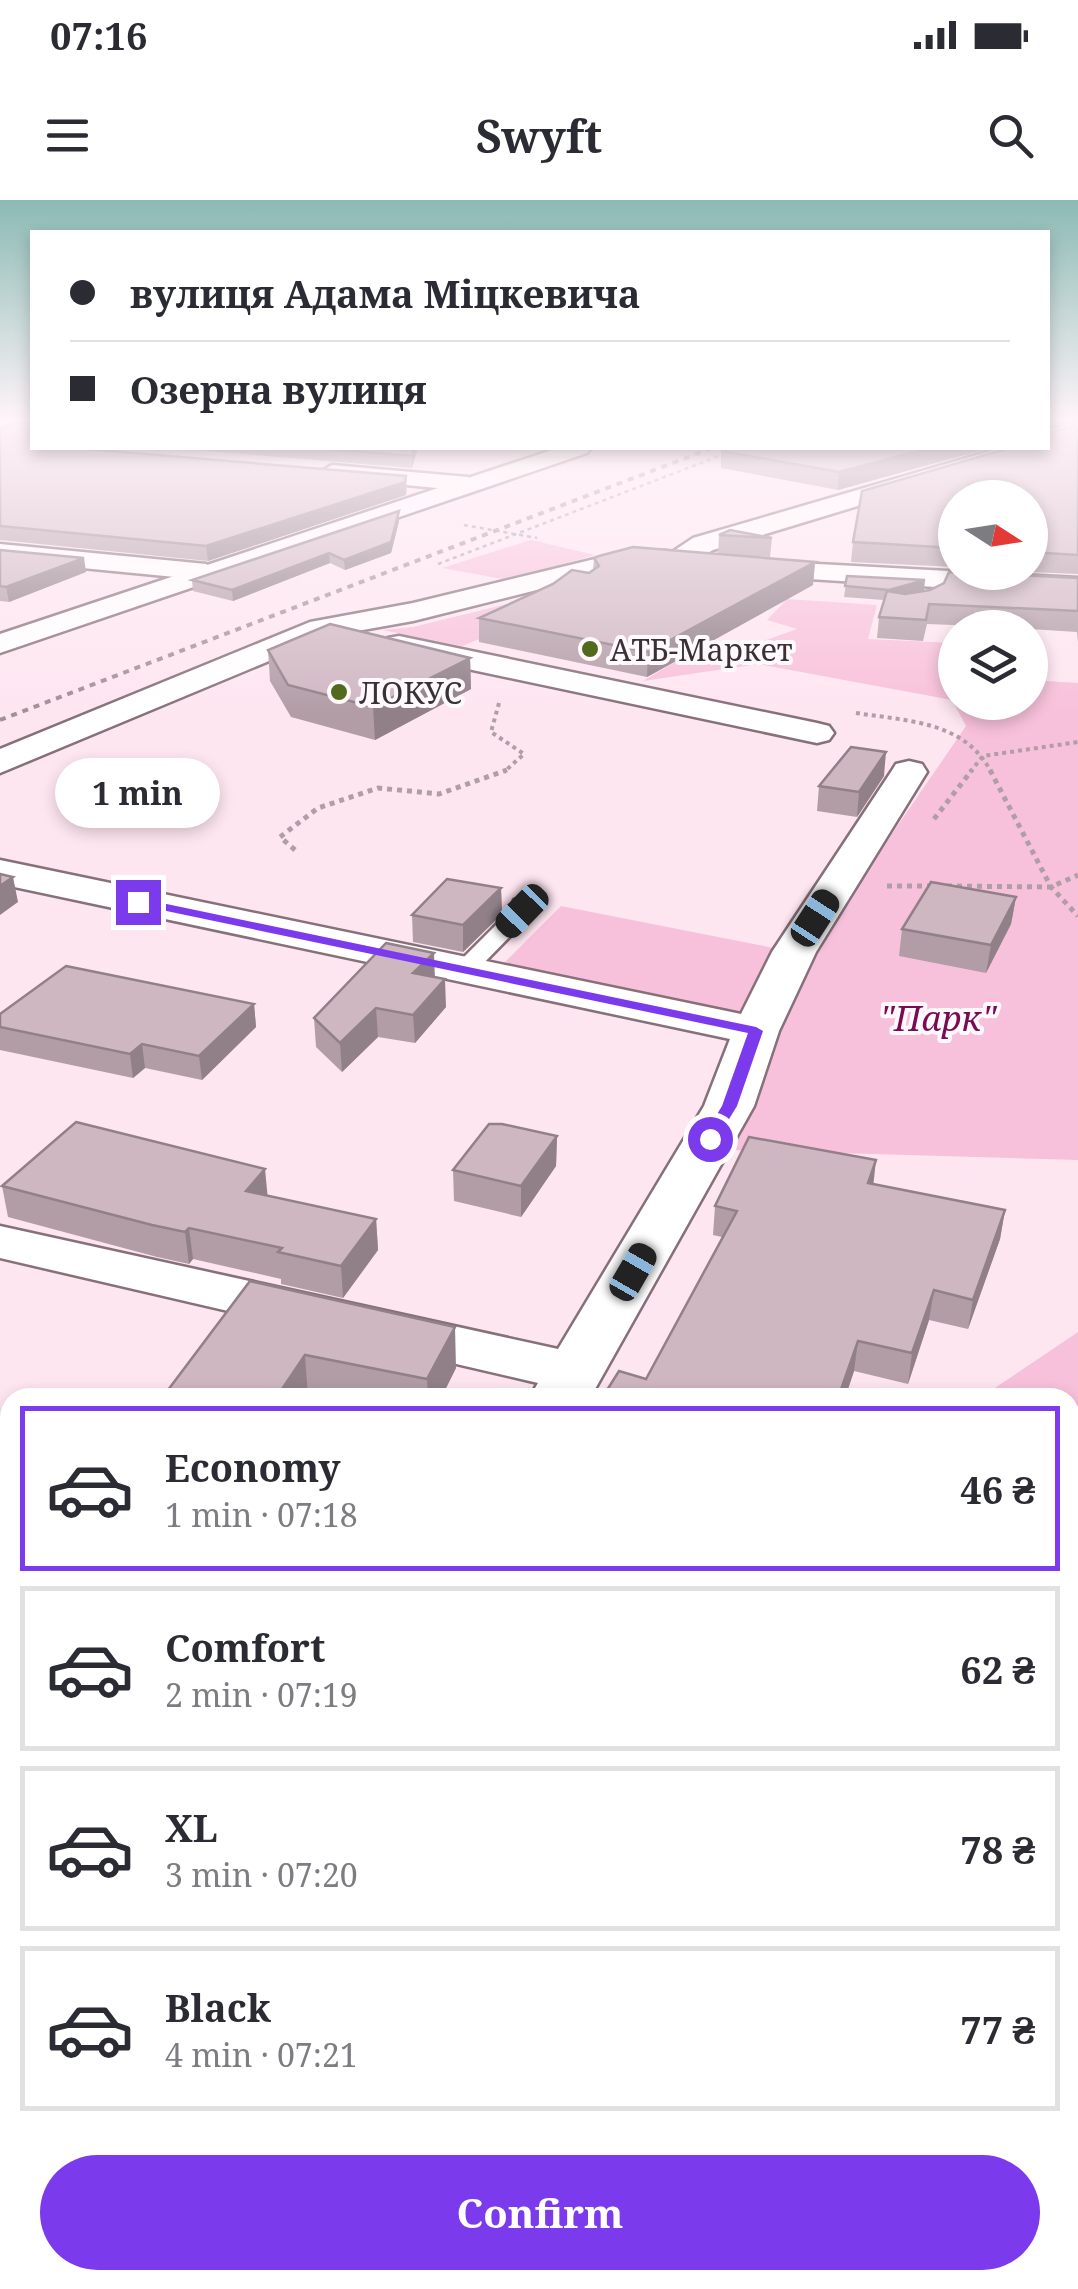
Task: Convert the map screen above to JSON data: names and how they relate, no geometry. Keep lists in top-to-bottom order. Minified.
{"parks":["\"Парк\""],"places":["АТБ-Маркет","ЛОКУС"],"north":"right","page":{"status":"07:16","header":"Swyft","banner":["вулиця Адама Міцкевича","Озерна вулиця"],"bubble":"1 min","list":[{"name":"Economy","note":"1 min · 07:18","value":"46 ₴"},{"name":"Comfort","note":"2 min · 07:19","value":"62 ₴"},{"name":"XL","note":"3 min · 07:20","value":"78 ₴"},{"name":"Black","note":"4 min · 07:21","value":"77 ₴"}],"buttons":"Confirm"}}
